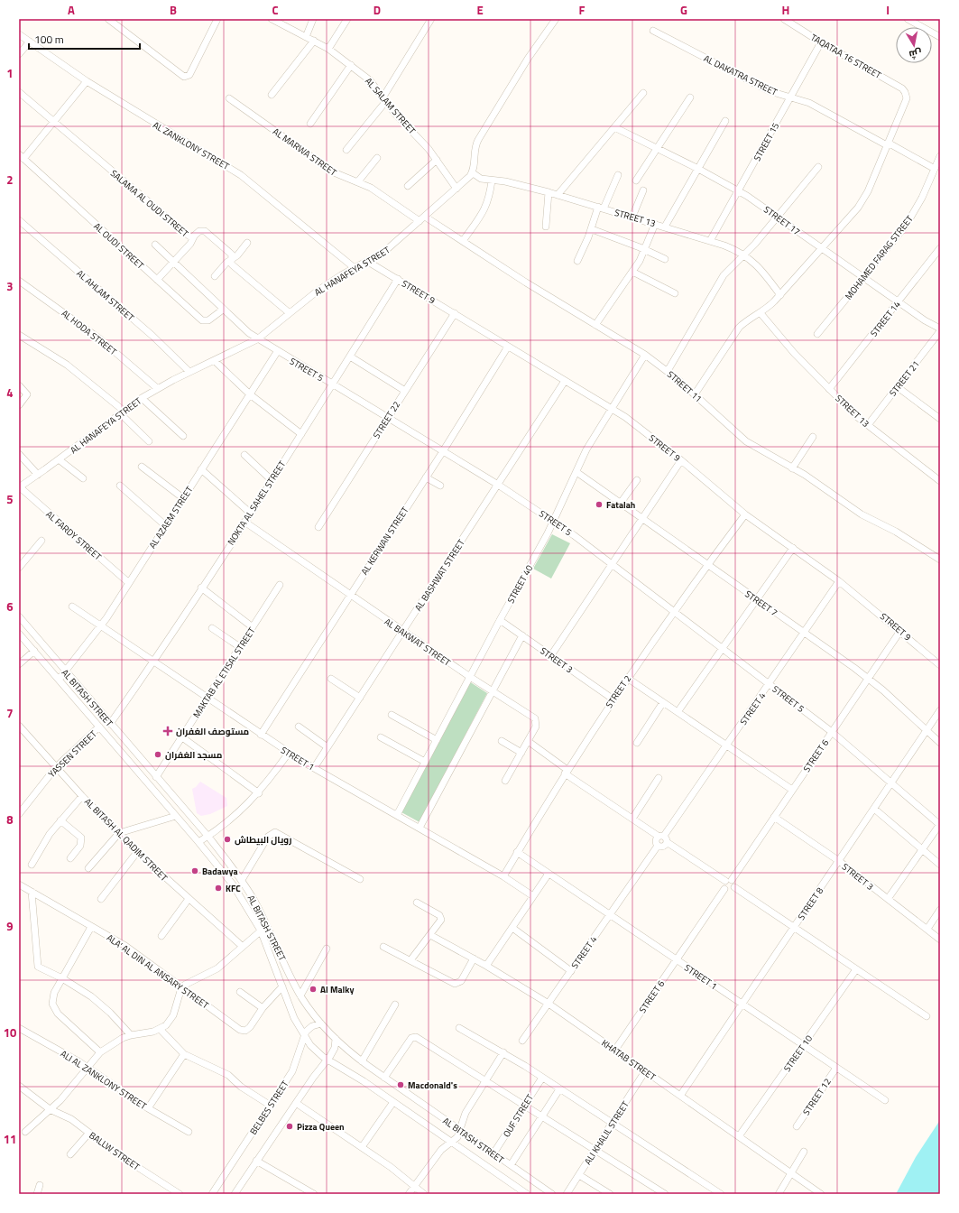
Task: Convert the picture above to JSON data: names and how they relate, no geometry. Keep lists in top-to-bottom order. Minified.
{"streets":{"street":["TAQATAA 16 STREET","AL DAKATRA STREET","AL SALAM STREET","STREET 15","AL ZANKLONY STREET","AL MARWA STREET","SALAMA AL OUDI STREET","STREET 13","STREET 17","AL OUDI STREET","MOHAMED FARAG STREET","AL HANAFEYA STREET","STREET 9","AL AHLAM STREET","STREET 14","AL HODA STREET","STREET 5","STREET 21","STREET 11","STREET 22","NOKTA AL SAHEL STREET","AL AZAEM STREET","AL FARDY STREET","AL KERWAN STREET","AL BASHWAT STREET","STREET 40","STREET 7","AL BAKWAT STREET","STREET 3","MAKTAB AL ETISAL STREET","STREET 2","AL BITASH STREET","STREET 4","YASSEN STREET","STREET 6","STREET 1","AL BITASH AL QADIM STREET","STREET 8","ALA' AL DIN AL ANSARY STREET","STREET 10","KHATAB STREET","ALI AL ZANKLONY STREET","STREET 12","BELBES STREET","OUF STREET","ALI KHALIL STREET","BALLW STREET"]},"crossings":[["TAQATAA 16 STREET","AL DAKATRA STREET"],["TAQATAA 16 STREET","STREET 15"],["AL DAKATRA STREET","STREET 15"],["AL DAKATRA STREET","MOHAMED FARAG STREET"],["AL SALAM STREET","AL HANAFEYA STREET"],["STREET 15","STREET 13"],["STREET 15","STREET 17"],["AL ZANKLONY STREET","AL HANAFEYA STREET"],["AL MARWA STREET","AL HANAFEYA STREET"],["SALAMA AL OUDI STREET","AL HANAFEYA STREET"],["STREET 13","AL HANAFEYA STREET"],["STREET 13","STREET 14"],["STREET 13","STREET 21"],["STREET 17","MOHAMED FARAG STREET"],["STREET 17","STREET 14"],["AL OUDI STREET","STREET 5"],["AL HANAFEYA STREET","STREET 9"],["AL HANAFEYA STREET","AL AHLAM STREET"],["AL HANAFEYA STREET","AL HODA STREET"],["AL HANAFEYA STREET","STREET 5"],["AL HANAFEYA STREET","STREET 11"],["AL HANAFEYA STREET","AL FARDY STREET"],["STREET 9","STREET 22"],["STREET 9","NOKTA AL SAHEL STREET"],["STREET 9","AL KERWAN STREET"],["STREET 9","AL BASHWAT STREET"],["STREET 9","STREET 40"],["STREET 9","STREET 2"],["STREET 9","STREET 4"],["STREET 9","STREET 6"],["STREET 5","STREET 22"],["STREET 5","NOKTA AL SAHEL STREET"],["STREET 5","AL AZAEM STREET"],["STREET 5","AL KERWAN STREET"],["STREET 5","AL BASHWAT STREET"],["STREET 5","STREET 40"],["STREET 5","STREET 2"],["STREET 5","STREET 4"],["STREET 5","STREET 6"],["STREET 5","STREET 8"],["STREET 11","STREET 40"],["NOKTA AL SAHEL STREET","AL BAKWAT STREET"],["NOKTA AL SAHEL STREET","AL BITASH STREET"],["NOKTA AL SAHEL STREET","STREET 1"],["AL AZAEM STREET","AL FARDY STREET"],["AL AZAEM STREET","AL BITASH STREET"],["AL AZAEM STREET","STREET 1"],["AL KERWAN STREET","AL BAKWAT STREET"],["AL KERWAN STREET","STREET 1"],["AL BASHWAT STREET","AL BAKWAT STREET"],["AL BASHWAT STREET","STREET 1"],["STREET 40","STREET 7"],["STREET 40","AL BAKWAT STREET"],["STREET 40","STREET 3"],["STREET 40","STREET 1"],["STREET 7","STREET 2"],["STREET 7","STREET 4"],["STREET 7","STREET 6"],["STREET 7","STREET 8"],["STREET 3","STREET 2"],["STREET 3","STREET 6"],["STREET 3","STREET 8"],["MAKTAB AL ETISAL STREET","AL BITASH STREET"],["MAKTAB AL ETISAL STREET","STREET 1"],["STREET 2","STREET 1"],["AL BITASH STREET","YASSEN STREET"],["AL BITASH STREET","ALA' AL DIN AL ANSARY STREET"],["AL BITASH STREET","BELBES STREET"],["AL BITASH STREET","OUF STREET"],["STREET 4","STREET 1"],["STREET 4","KHATAB STREET"],["YASSEN STREET","AL BITASH AL QADIM STREET"],["STREET 6","STREET 1"],["STREET 6","KHATAB STREET"],["STREET 1","STREET 8"],["STREET 1","STREET 10"],["STREET 1","STREET 12"],["STREET 8","KHATAB STREET"],["STREET 10","KHATAB STREET"],["KHATAB STREET","ALI KHALIL STREET"]],"places":{"other":["Fatalah","مسجد الغفران","رويال البيطاش","Badawya","KFC","Al Malky","Macdonald's","Pizza Queen"],"health":["مستوصف الغفران"]},"scale_bar":"100 m","north":"bottom","grid":{"columns":["A","B","C","D","E","F","G","H","I"],"rows":["1","2","3","4","5","6","7","8","9","10","11"]}}
